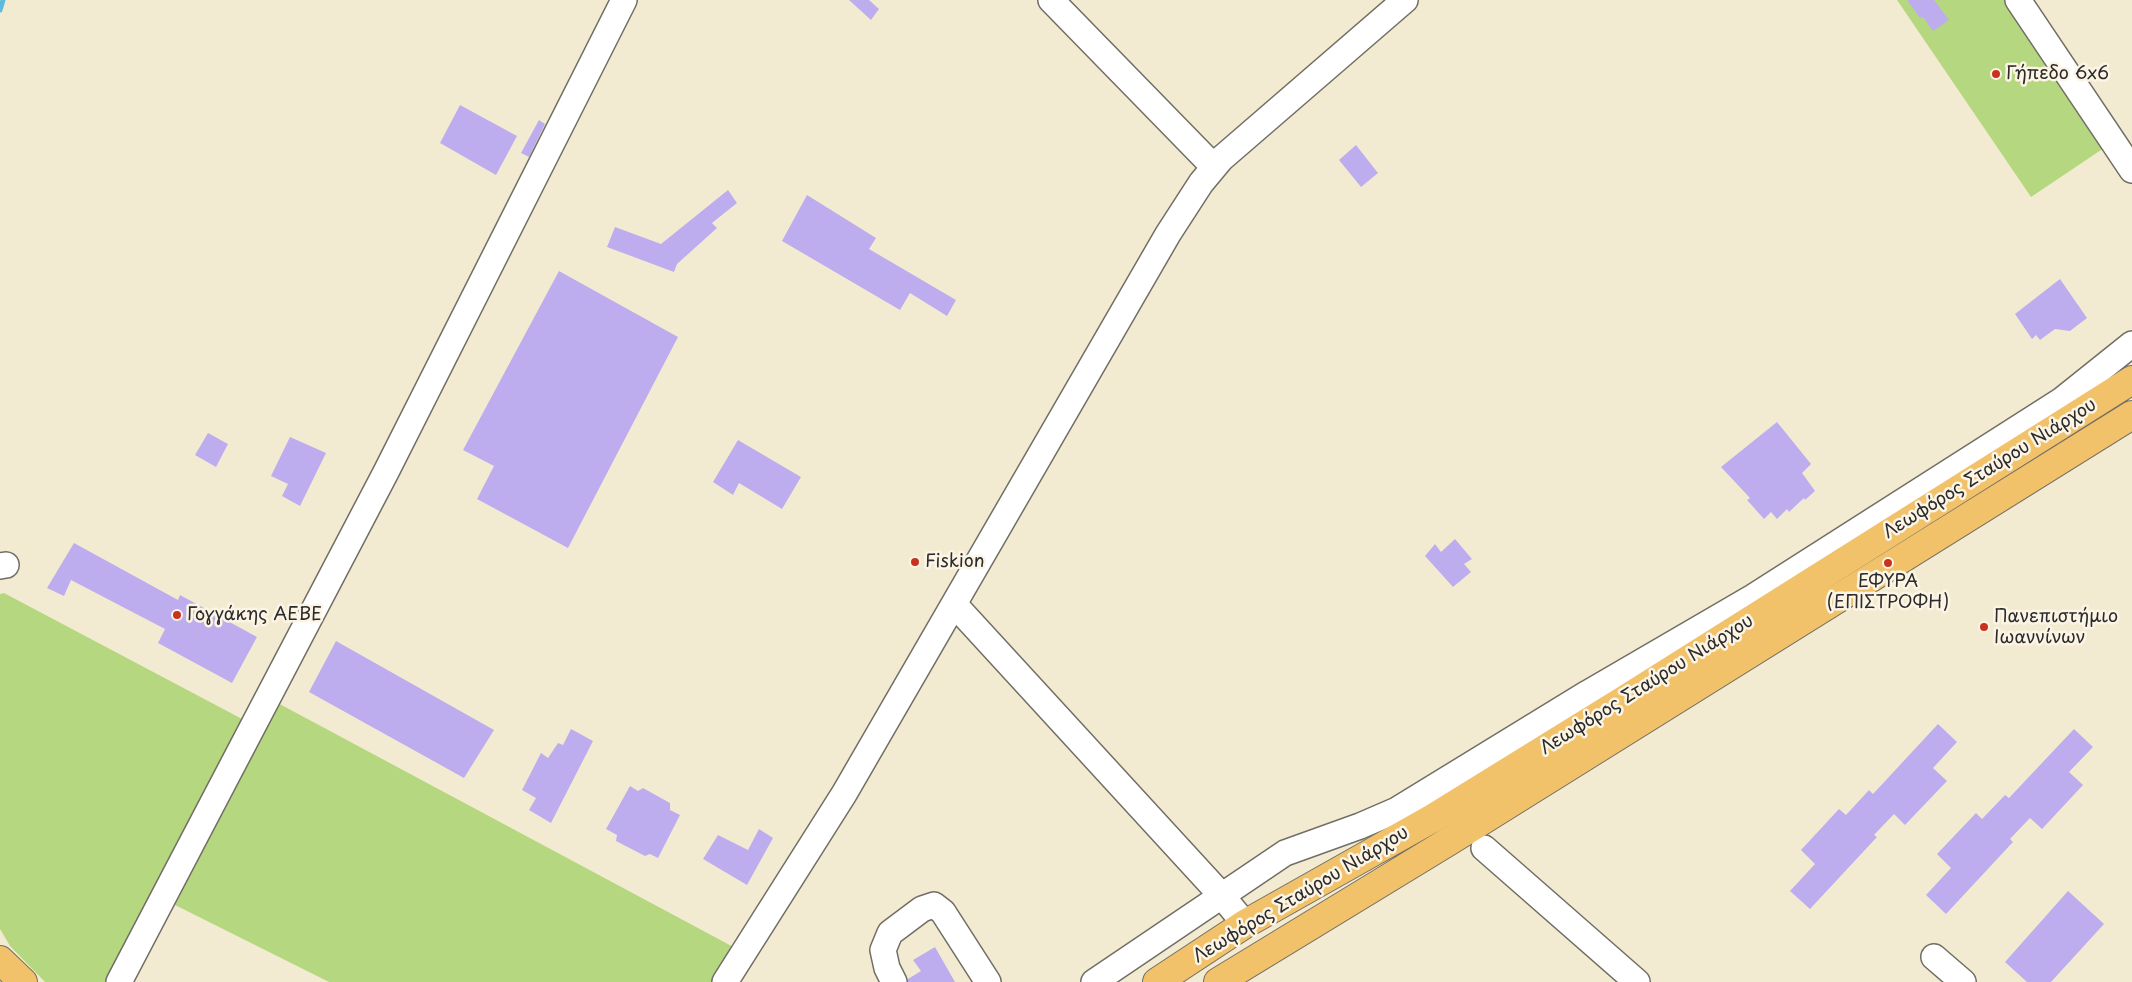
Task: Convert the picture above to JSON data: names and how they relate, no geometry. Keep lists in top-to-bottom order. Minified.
{"streets":{"main road":["Λεωφόρος Σταύρου Νιάρχου"]},"places":["Γήπεδο 6x6","Fiskion","ΕΦΥΡΑ (ΕΠΙΣΤΡΟΦΗ)","Γογγάκης ΑΕΒΕ","Πανεπιστήμιο Ιωαννίνων"]}
